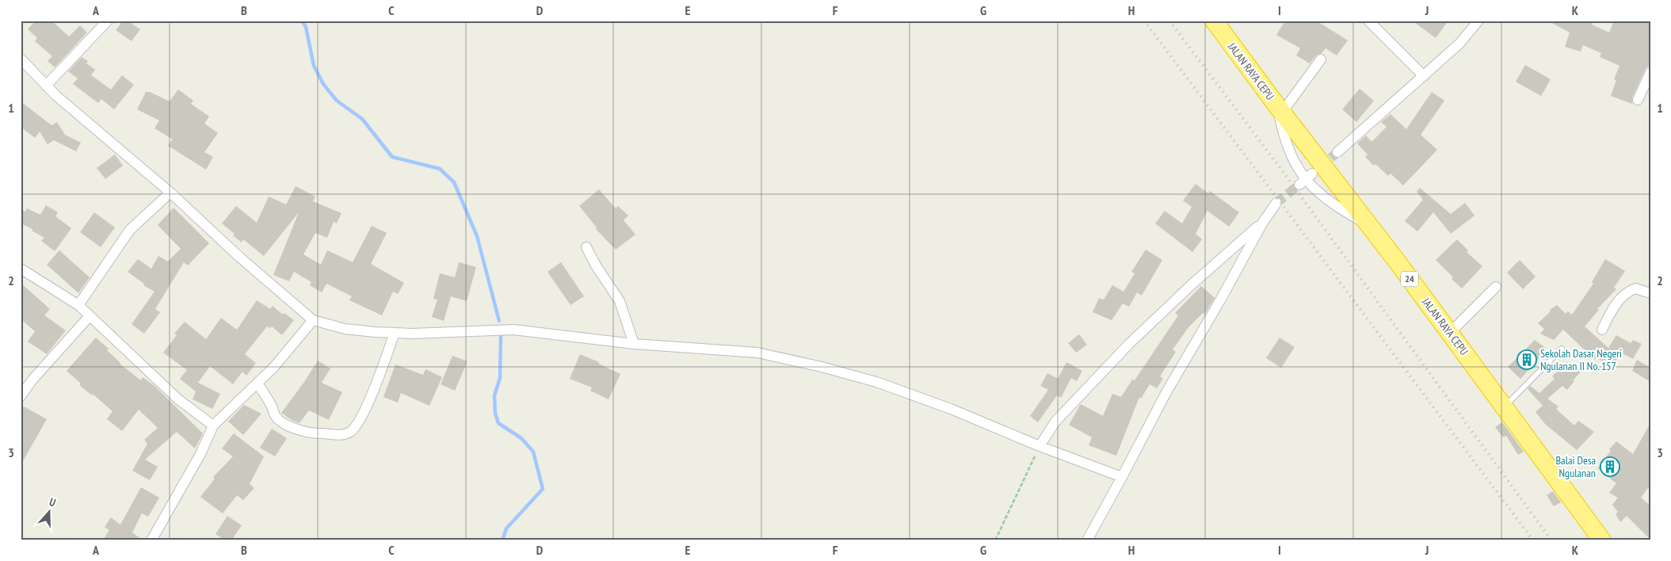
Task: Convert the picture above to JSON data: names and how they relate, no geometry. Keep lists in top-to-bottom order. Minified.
{"streets":{"highway":["JALAN RAYA CEPU","24"]},"places":{"building":["Sekolah Dasar Negeri Ngulanan II No. 157","Balai Desa Ngulanan"]},"north":"top","grid":{"columns":["A","B","C","D","E","F","G","H","I","J","K"],"rows":["1","2","3"]}}
